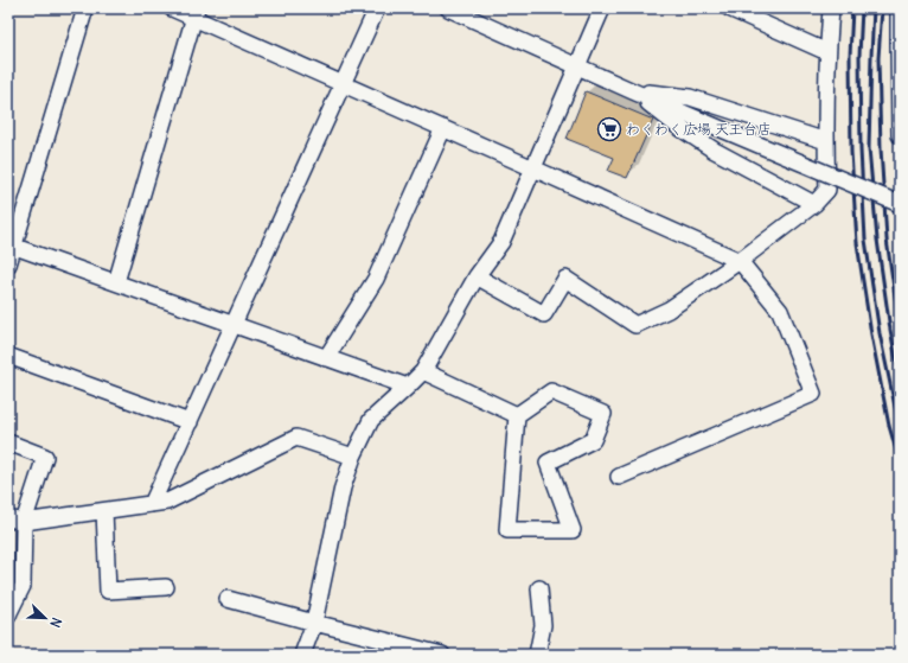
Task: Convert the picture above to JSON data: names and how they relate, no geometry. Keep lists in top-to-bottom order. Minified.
{"places":{"supermarket":["わくわく広場 天王台店"]},"north":"bottom right"}
